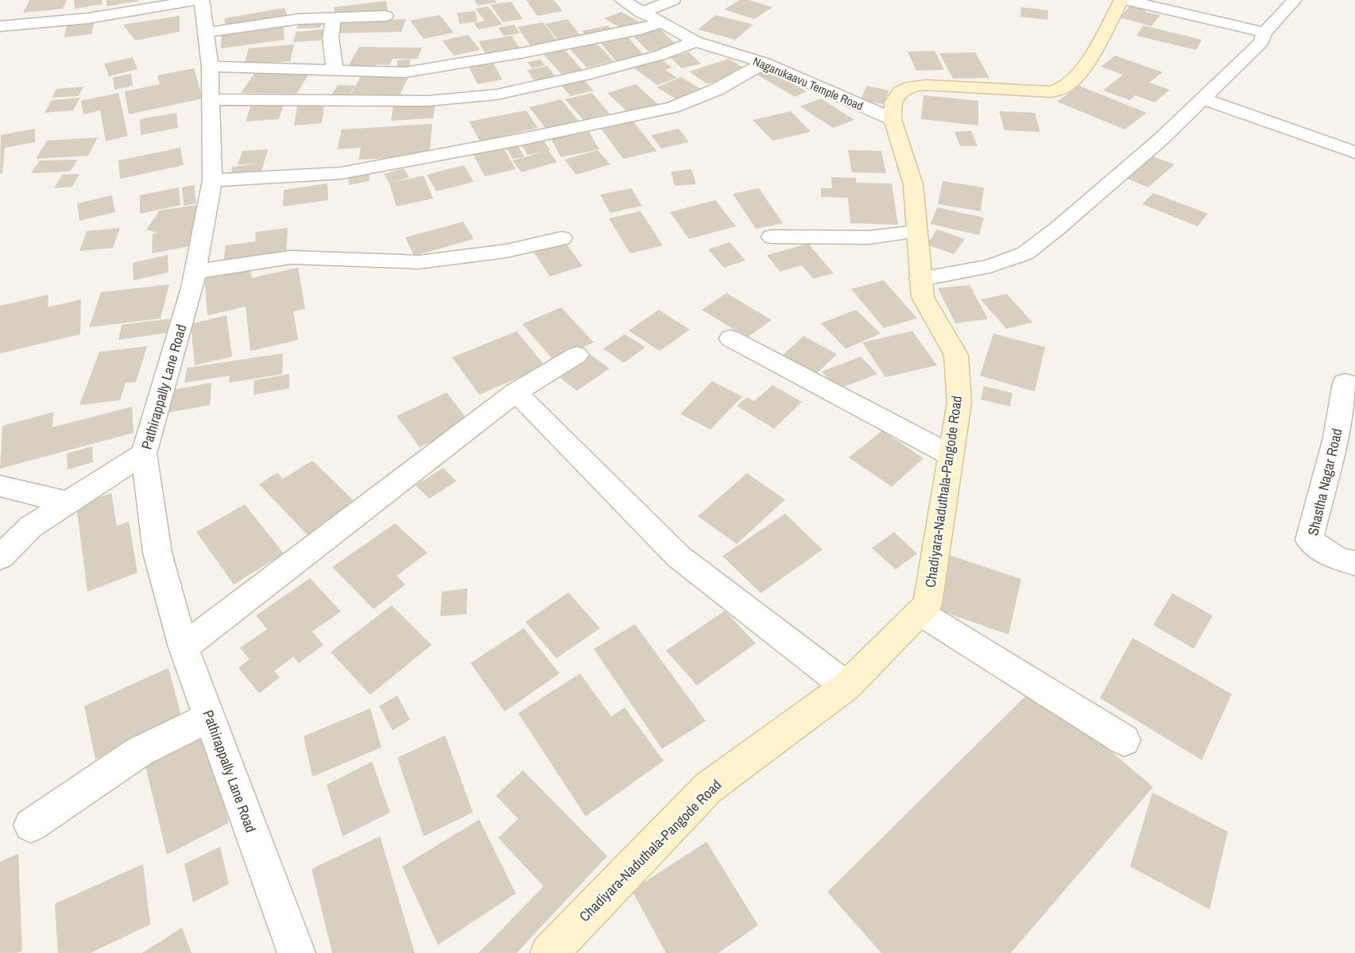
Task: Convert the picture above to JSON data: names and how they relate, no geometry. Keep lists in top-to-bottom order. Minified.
{"streets":{"street":["Nagarukaavu Temple Road","Pathirappally Lane Road","Shastha Nagar Road","Chadiyara-Naduthala-Pangode Road"]},"crossings":[["Nagarukaavu Temple Road","Chadiyara-Naduthala-Pangode Road"]]}
